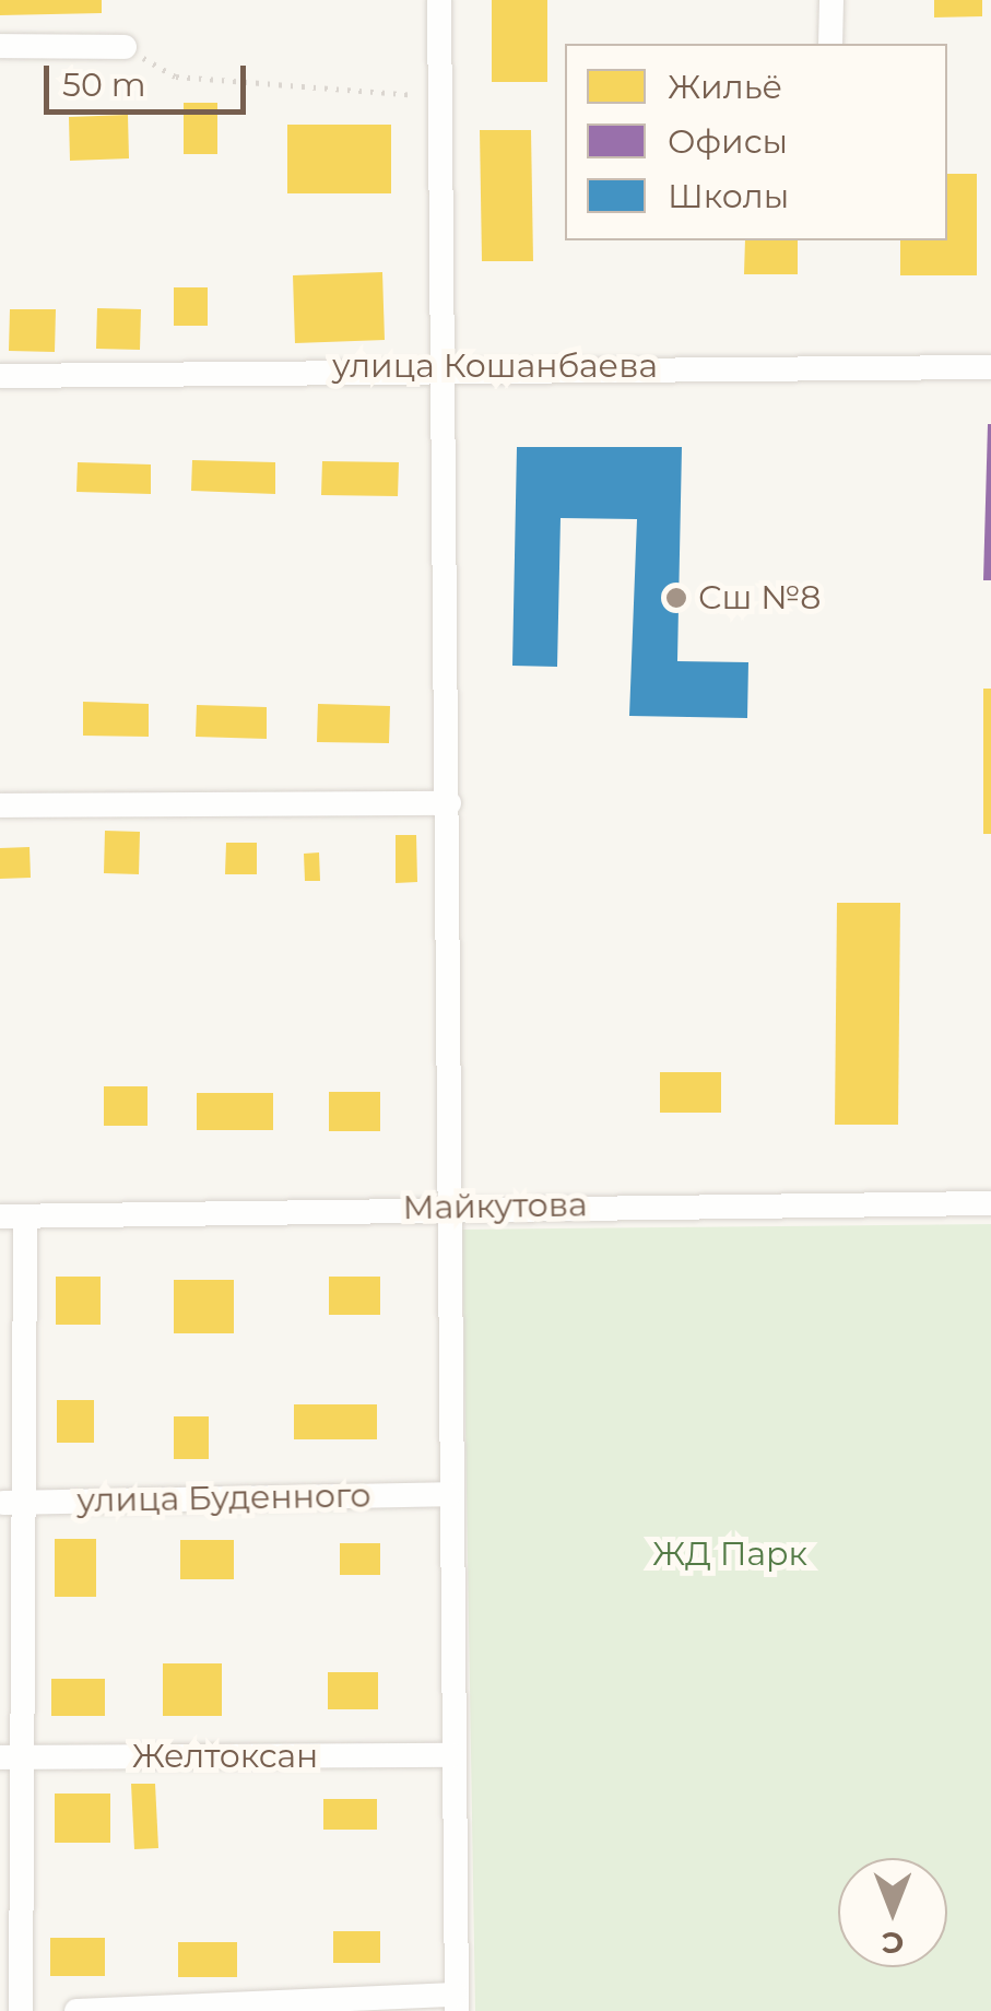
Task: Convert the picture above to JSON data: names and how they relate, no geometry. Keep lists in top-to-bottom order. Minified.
{"streets":{"street":["улица Кошанбаева","Майкутова","улица Буденного","Желтоксан"]},"parks":["ЖД Парк"],"places":["Сш №8"],"legend":["Жильё","Офисы","Школы"],"scale_bar":"50 m","north":"bottom"}
